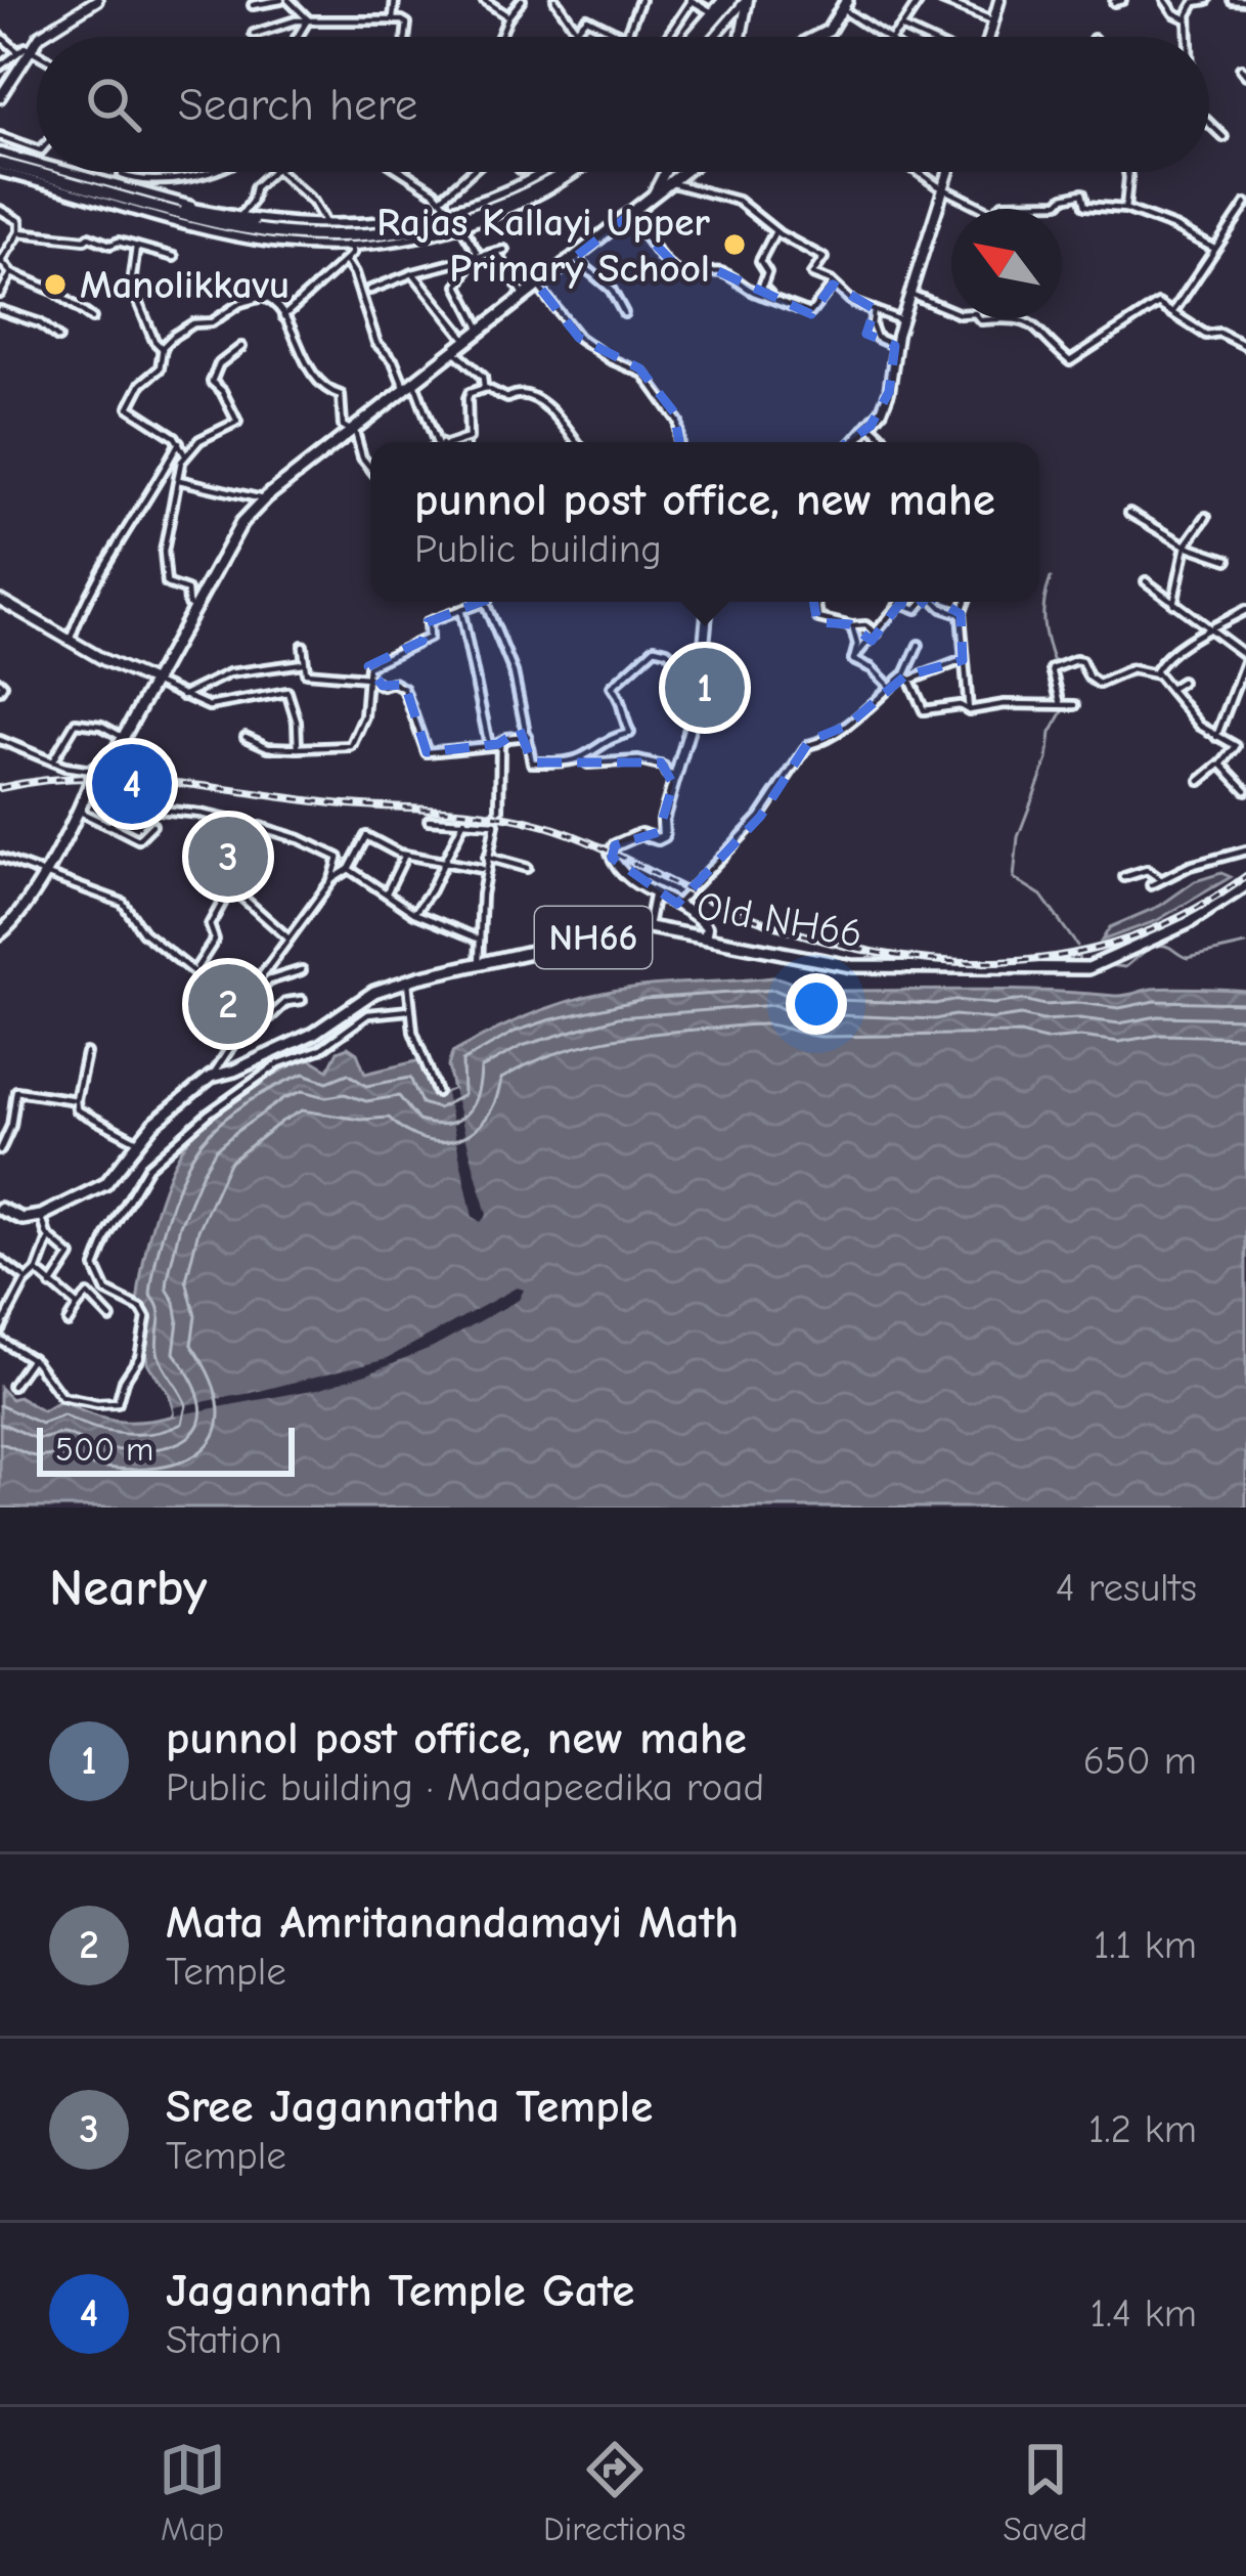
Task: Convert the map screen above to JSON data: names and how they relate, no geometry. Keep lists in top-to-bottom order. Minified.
{"streets":{"main road":["Old NH66","NH66"]},"places":["Rajas Kallayi Upper Primary School","Manolikkavu"],"scale_bar":"500 m","north":"top left","page":{"search":"Search here","popup":["punnol post office, new mahe","Public building"],"pins":["1","4","3","2"],"scale":"500 m","heading":["Nearby","4 results"],"list":[{"mark":"1","name":"punnol post office, new mahe","note":"Public building · Madapeedika road","value":"650 m"},{"mark":"2","name":"Mata Amritanandamayi Math","note":"Temple","value":"1.1 km"},{"mark":"3","name":"Sree Jagannatha Temple","note":"Temple","value":"1.2 km"},{"mark":"4","name":"Jagannath Temple Gate","note":"Station","value":"1.4 km"}],"nav":["Map","Directions","Saved"]}}
